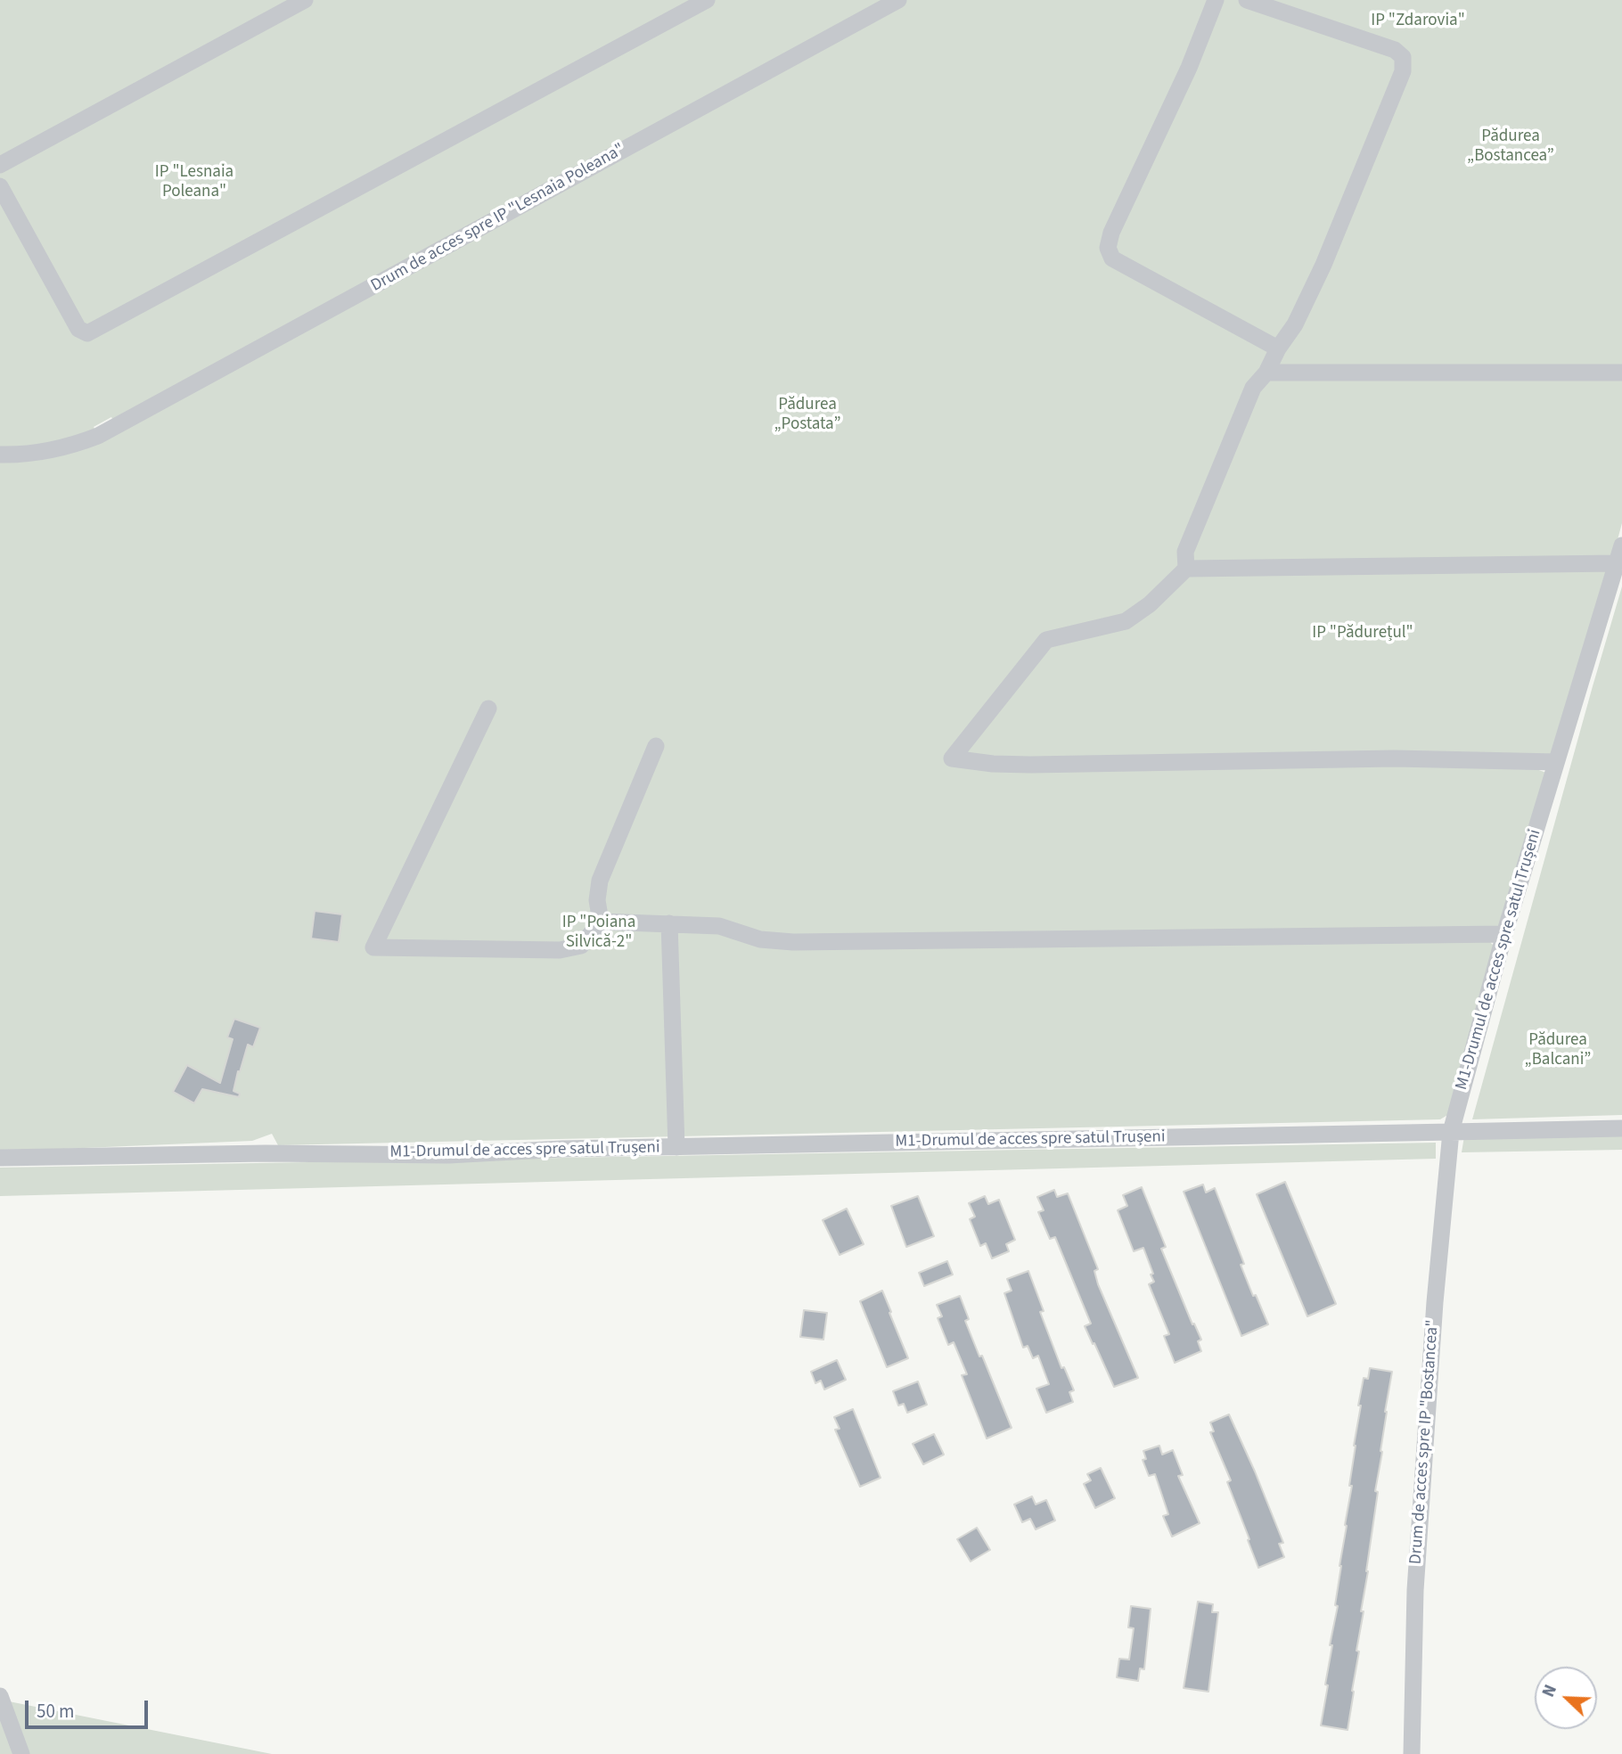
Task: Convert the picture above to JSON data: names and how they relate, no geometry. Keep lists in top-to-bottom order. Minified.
{"streets":{"street":["Drum de acces spre IP \"Lesnaia Poleana\"","M1-Drumul de acces spre satul Trușeni","Drum de acces spre IP \"Bostancea\""]},"crossings":[["M1-Drumul de acces spre satul Trușeni","Drum de acces spre IP \"Bostancea\""]],"parks":["IP \"Zdarovia\"","Pădurea „Bostancea”","IP \"Lesnaia Poleana\"","Pădurea „Postata”","IP \"Pădurețul\"","IP \"Poiana Silvică-2\"","Pădurea „Balcani”"],"scale_bar":"50 m","north":"top left"}
